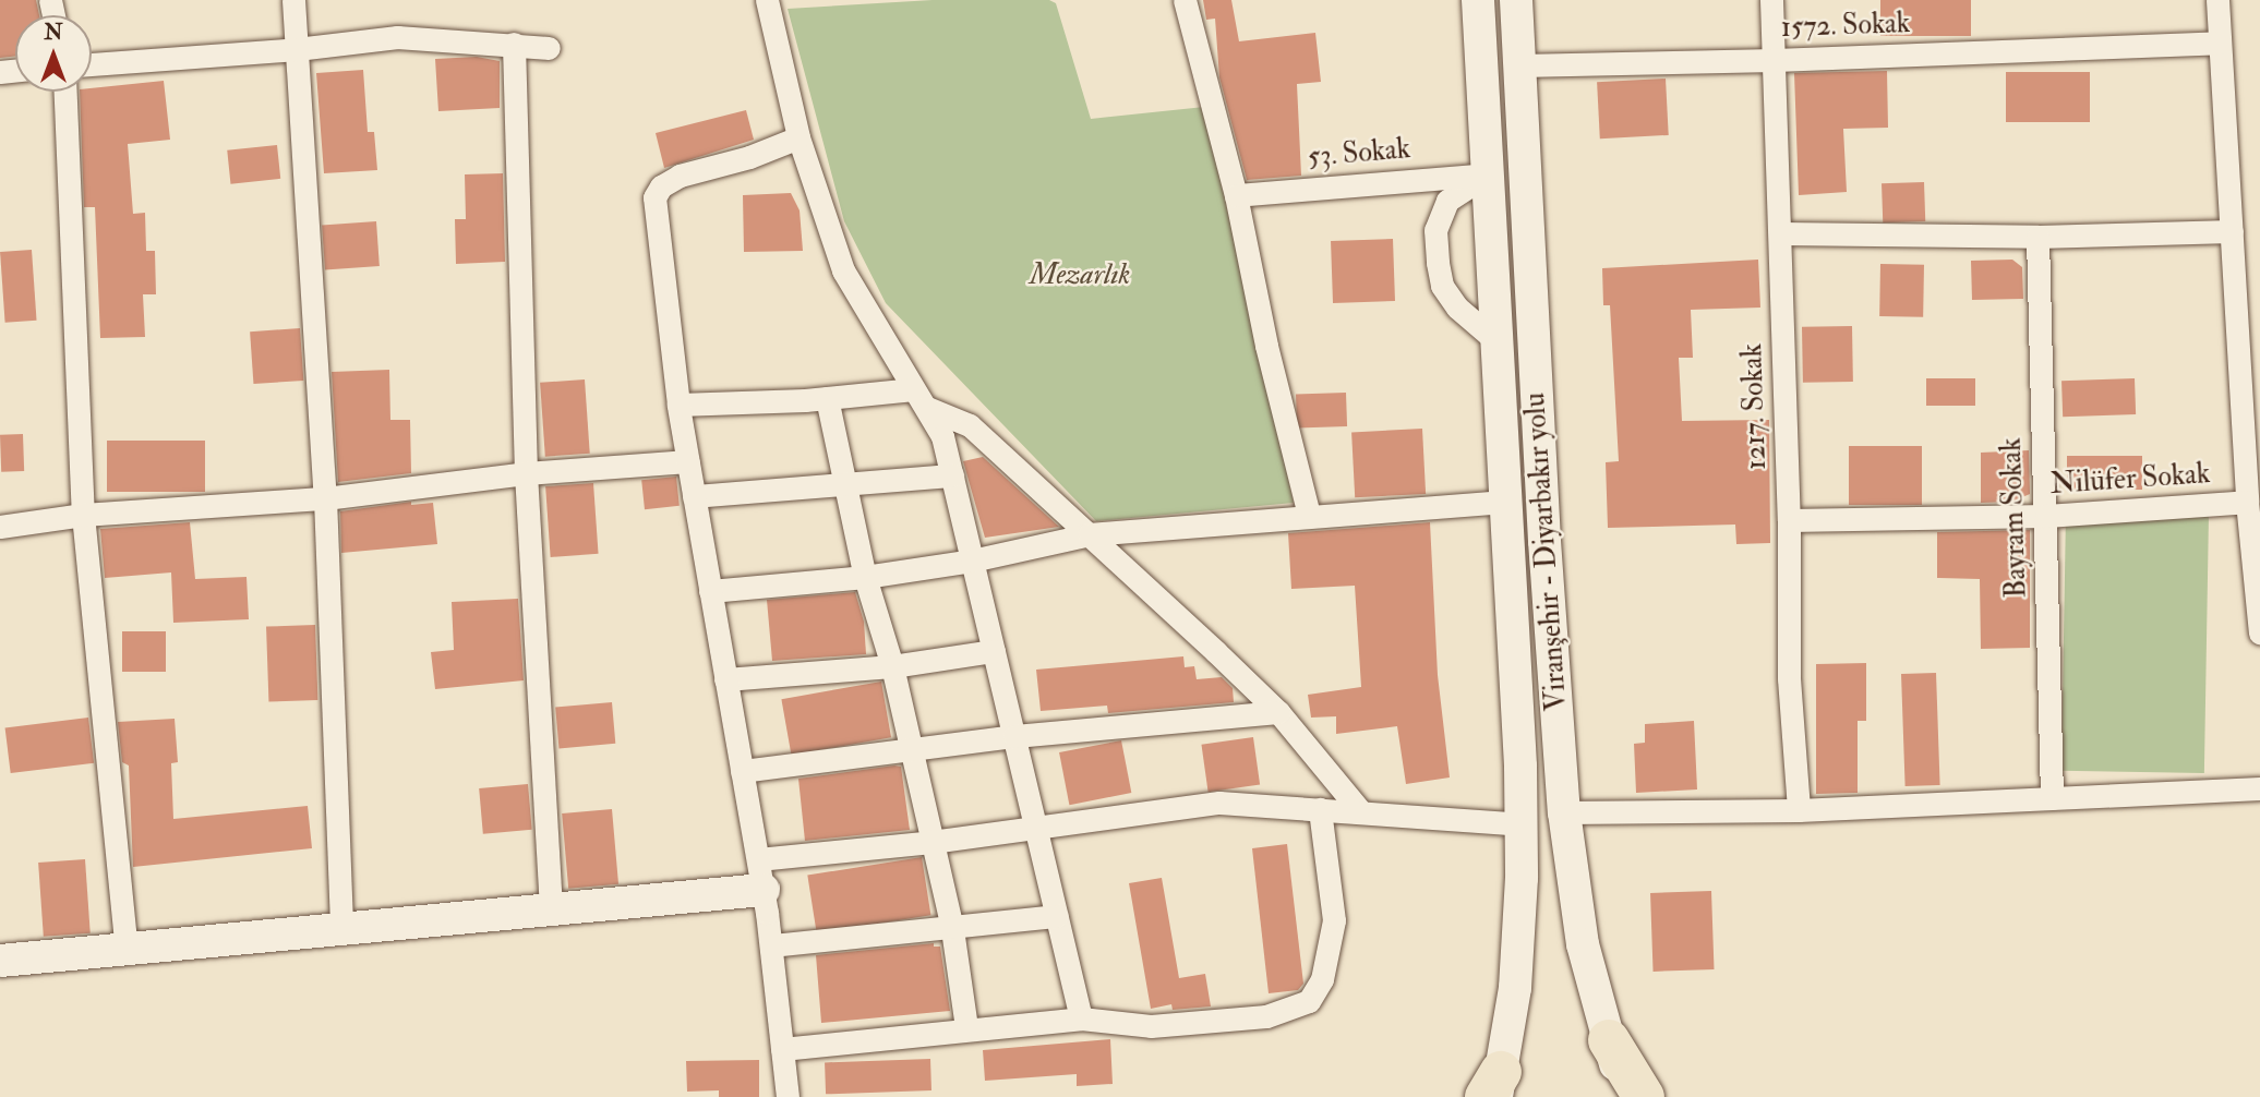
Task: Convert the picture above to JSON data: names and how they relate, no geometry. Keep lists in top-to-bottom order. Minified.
{"streets":{"main road":["Viranşehir - Diyarbakır yolu"],"street":["1572. Sokak","53. Sokak","1217. Sokak","Nilüfer Sokak","Bayram Sokak"]},"crossings":[["1572. Sokak","1217. Sokak"],["1572. Sokak","Viranşehir - Diyarbakır yolu"],["53. Sokak","Viranşehir - Diyarbakır yolu"],["1217. Sokak","Nilüfer Sokak"],["Nilüfer Sokak","Bayram Sokak"]],"parks":["Mezarlık"],"north":"top"}
